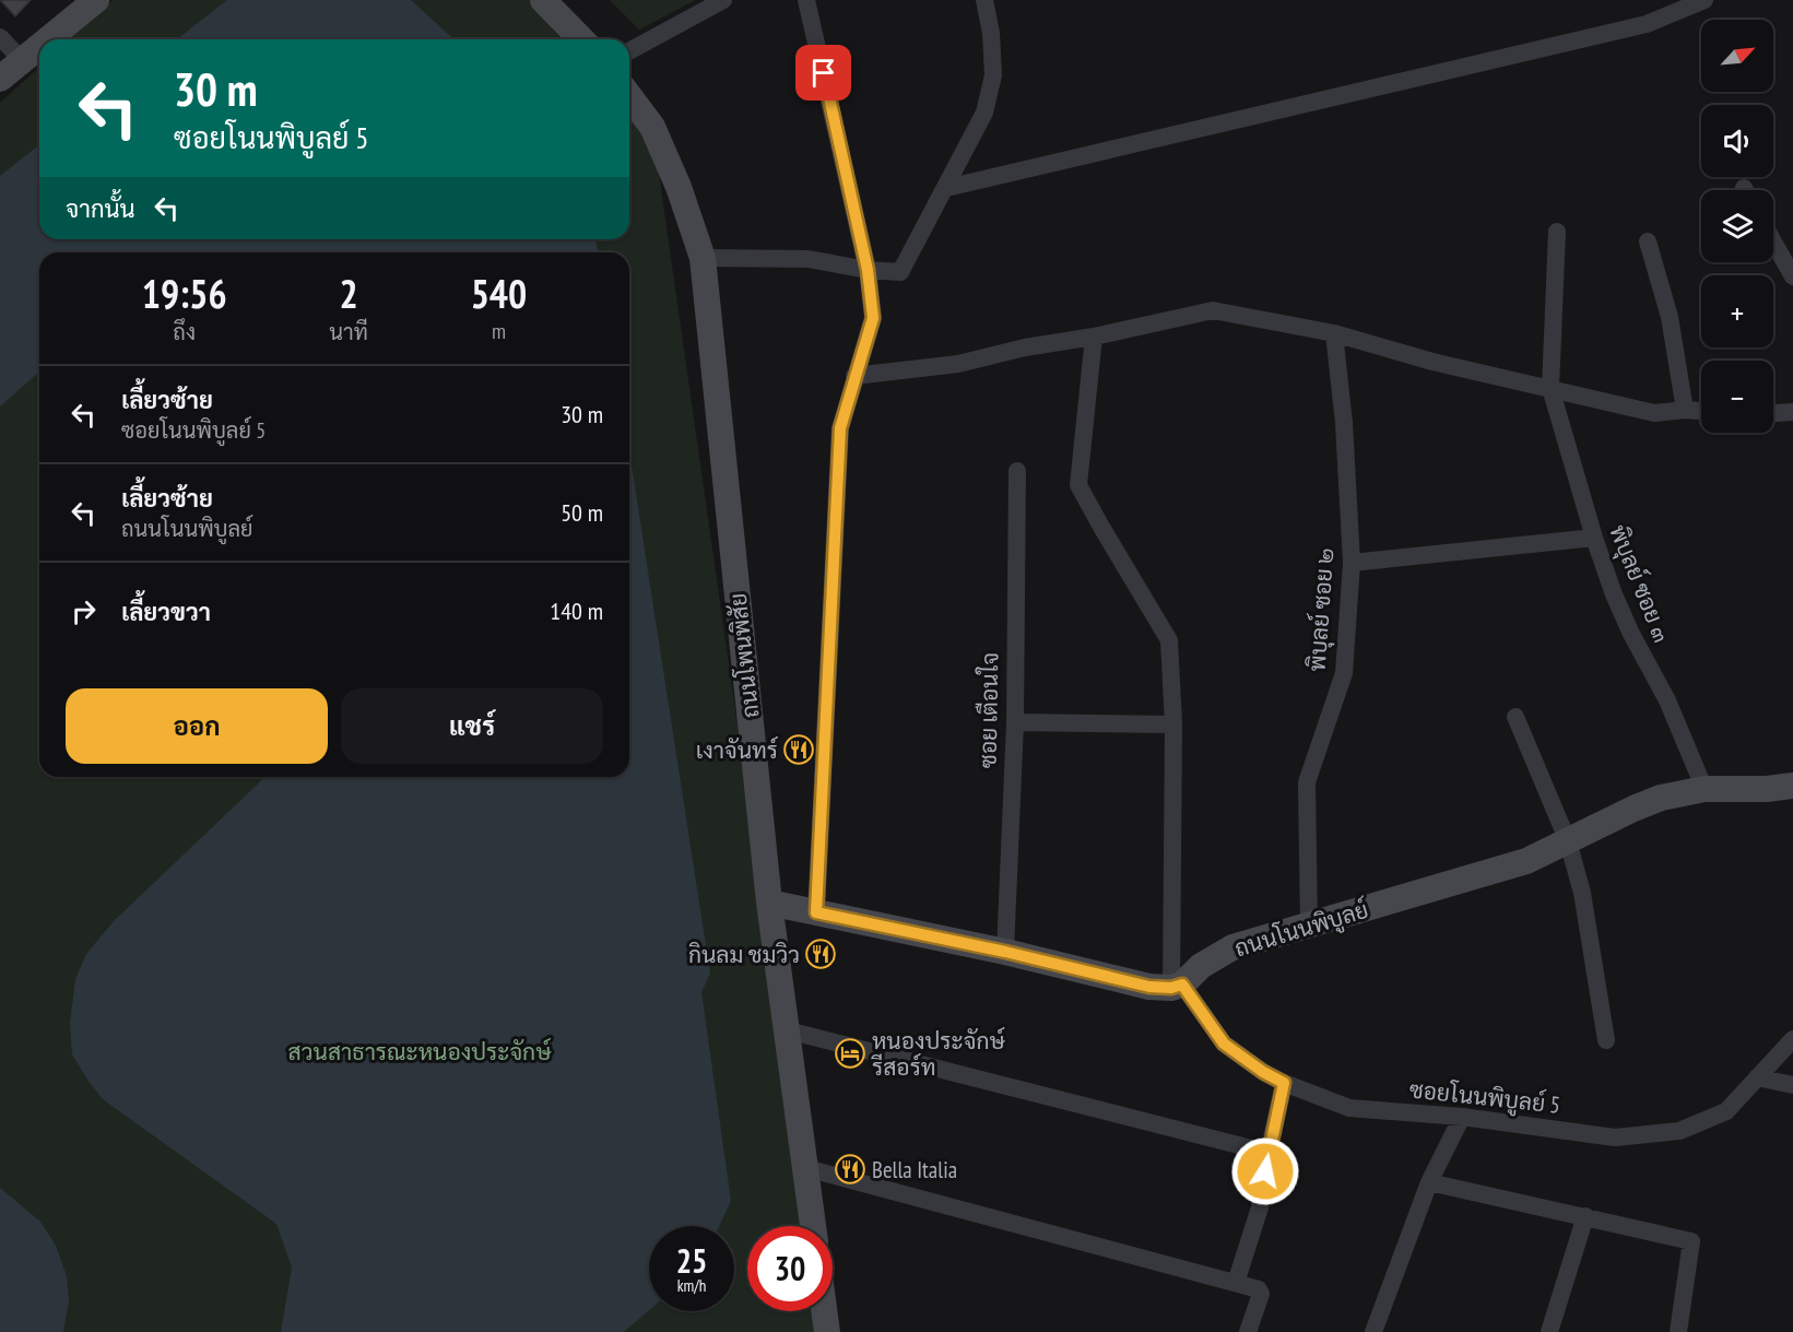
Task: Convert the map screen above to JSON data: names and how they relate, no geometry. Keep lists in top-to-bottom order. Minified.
{"streets":{"street":["พิบุลย์ ซอย ๓","พิบุลย์ ซอย ๒","ถนนโพนพิสัย","ซอย เตือนใจ","ถนนโนนพิบูลย์","ซอยโนนพิบูลย์ 5"]},"crossings":[["พิบุลย์ ซอย ๓","ถนนโนนพิบูลย์"],["พิบุลย์ ซอย ๒","ถนนโนนพิบูลย์"],["ถนนโนนพิบูลย์","ซอยโนนพิบูลย์ 5"]],"parks":["สวนสาธารณะหนองประจักษ์"],"places":{"restaurant":["เงาจันทร์","กินลม ชมวิว","Bella Italia"],"hotel":["หนองประจักษ์ รีสอร์ท"]},"north":"top right","page":{"map_buttons":["+","−"],"turn":["30 m","ซอยโนนพิบูลย์ 5"],"then":"จากนั้น","eta":["19:56","ถึง","2","นาที","540","m"],"list":[{"name":"เลี้ยวซ้าย","note":"ซอยโนนพิบูลย์ 5","value":"30 m"},{"name":"เลี้ยวซ้าย","note":"ถนนโนนพิบูลย์","value":"50 m"},{"name":"เลี้ยวขวา","value":"140 m"}],"buttons":["ออก","แชร์"],"speed":"25 km/h","limit":"30"}}
